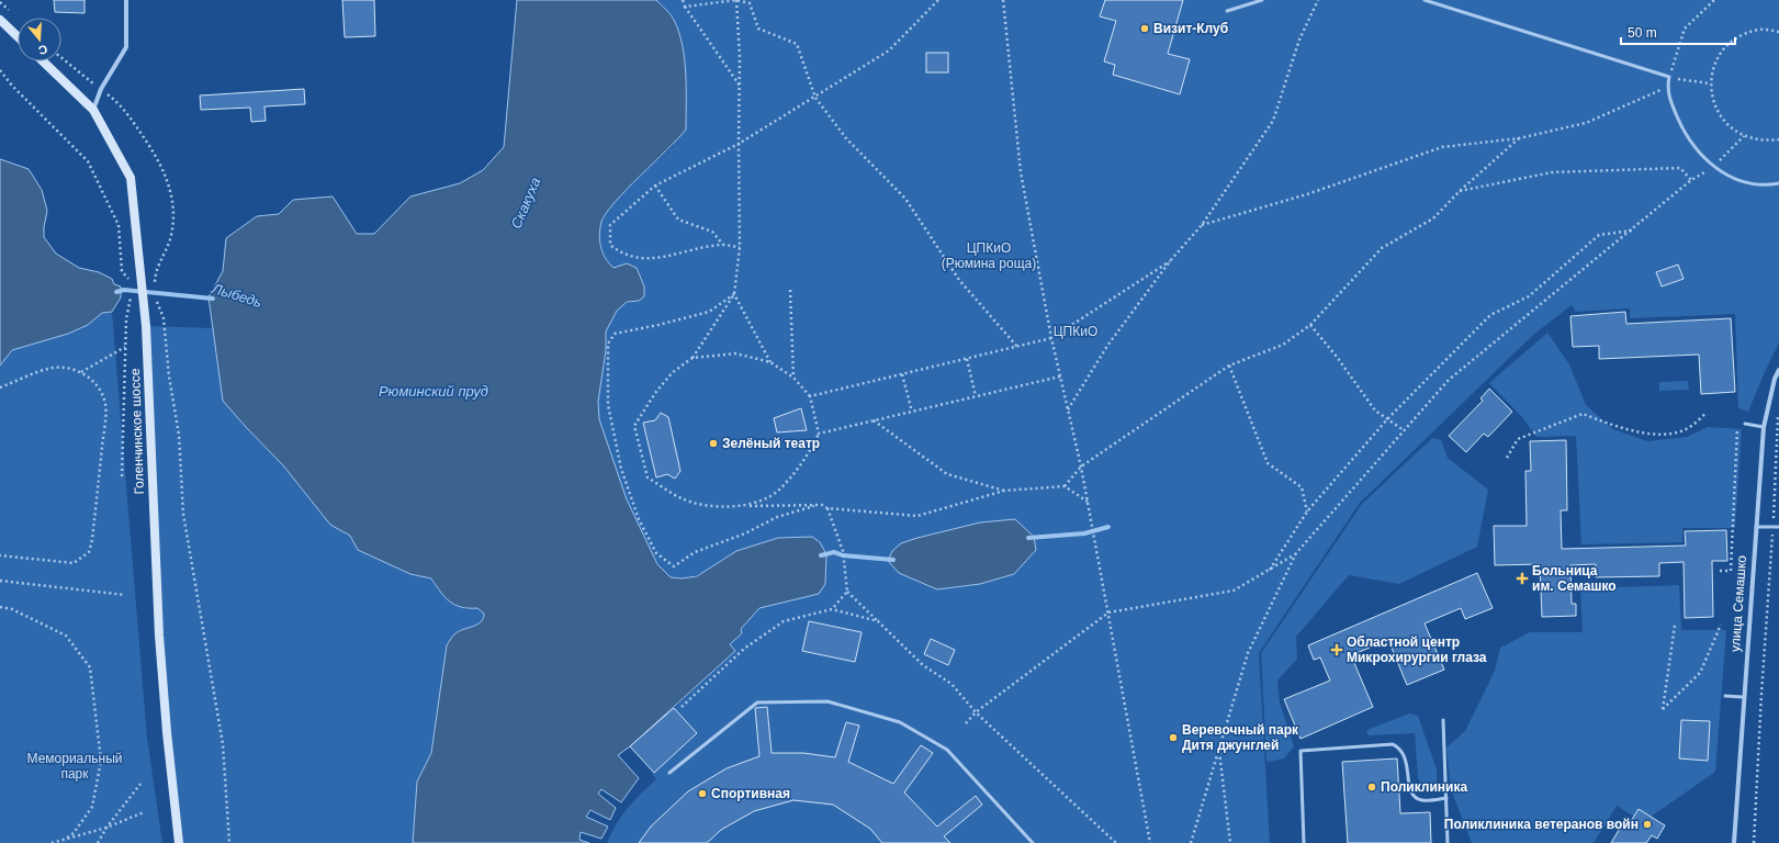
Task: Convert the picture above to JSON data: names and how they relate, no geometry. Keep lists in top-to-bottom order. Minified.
{"streets":{"street":["Голенчинское шоссе","улица Семашко"]},"water":["Скакуха","Лыбедь","Рюминский пруд"],"parks":["ЦПКиО (Рюмина роща)","ЦПКиО","Мемориальный парк"],"places":{"other":["Визит-Клуб","Зелёный театр","Веревочный парк Дитя джунглей","Поликлиника","Спортивная","Поликлиника ветеранов войн"],"health":["Больница им. Семашко","Областной центр Микрохирургии глаза"]},"scale_bar":"50 m","north":"bottom"}
